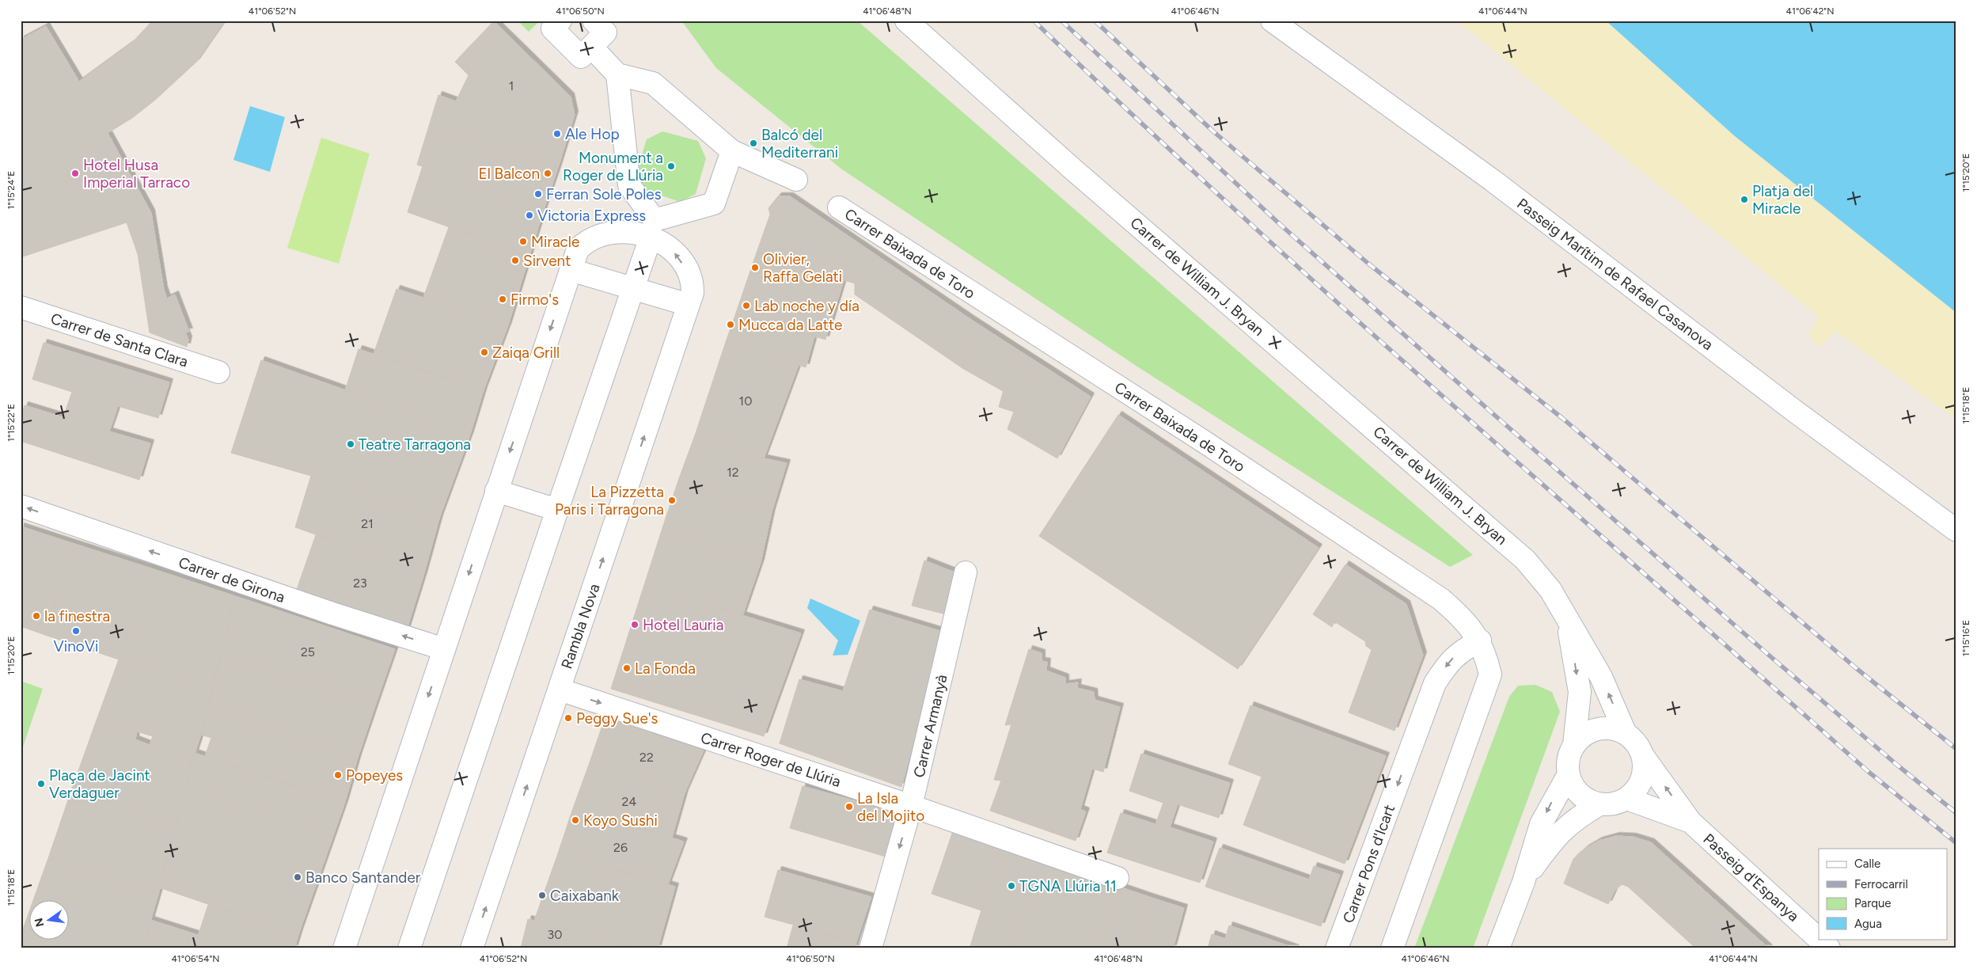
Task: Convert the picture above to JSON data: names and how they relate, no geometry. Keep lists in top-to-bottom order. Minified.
{"streets":{"street":["Carrer Baixada de Toro","Passeig Marítim de Rafael Casanova","Carrer de William J. Bryan","Carrer de Santa Clara","Carrer de Girona","Rambla Nova","Carrer Armanyà","Carrer Roger de Llúria","Carrer Pons d'Icart","Passeig d'Espanya"]},"crossings":[["Carrer Baixada de Toro","Carrer Pons d'Icart"],["Carrer de William J. Bryan","Passeig d'Espanya"],["Carrer de Girona","Rambla Nova"],["Rambla Nova","Carrer Roger de Llúria"],["Carrer Armanyà","Carrer Roger de Llúria"]],"one_way":["Carrer de Girona","Carrer Armanyà","Carrer Roger de Llúria"],"places":["Ale Hop","Balcó del Mediterrani","Monument a Roger de Llúria","Hotel Husa Imperial Tarraco","El Balcon","Ferran Sole Poles","Platja del Miracle","Victoria Express","Miracle","Sirvent","Olivier, Raffa Gelati","Firmo's","Lab noche y día","Mucca da Latte","Zaiqa Grill","Teatre Tarragona","La Pizzetta Paris i Tarragona","la finestra","Hotel Lauria","VinoVi","La Fonda","Peggy Sue's","Popeyes","Plaça de Jacint Verdaguer","La Isla del Mojito","Koyo Sushi","Banco Santander","TGNA Llúria 11","Caixabank"],"house_numbers":["1","10","12","21","23","25","22","24","26","30"],"legend":["Calle","Ferrocarril","Parque","Agua"],"north":"left","coordinates":["41°06'52\"N","41°06'50\"N","41°06'48\"N","41°06'46\"N","41°06'44\"N","41°06'42\"N","1°15'20\"E","1°15'24\"E","1°15'18\"E","1°15'22\"E","1°15'16\"E","41°06'54\"N"]}
